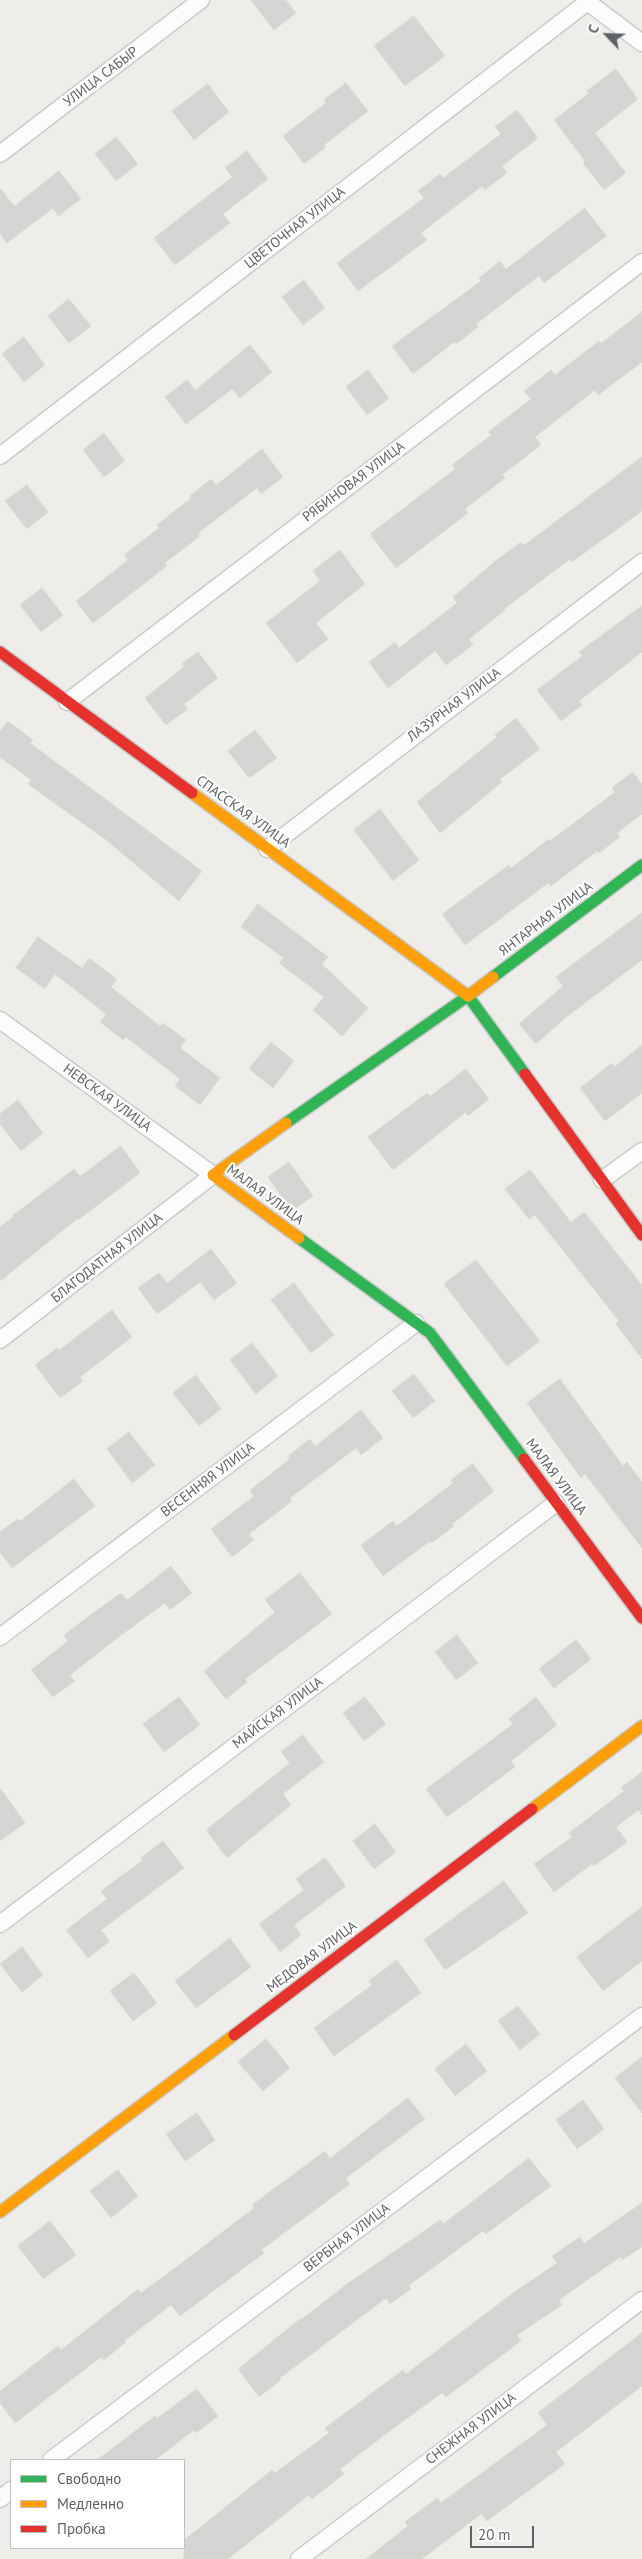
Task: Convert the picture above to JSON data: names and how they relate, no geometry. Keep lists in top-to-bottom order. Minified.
{"streets":{"street":["УЛИЦА САБЫР","ЦВЕТОЧНАЯ УЛИЦА","РЯБИНОВАЯ УЛИЦА","ЛАЗУРНАЯ УЛИЦА","СПАССКАЯ УЛИЦА","ЯНТАРНАЯ УЛИЦА","НЕВСКАЯ УЛИЦА","МАЛАЯ УЛИЦА","БЛАГОДАТНАЯ УЛИЦА","ВЕСЕННЯЯ УЛИЦА","МАЙСКАЯ УЛИЦА","МЕДОВАЯ УЛИЦА","ВЕРБНАЯ УЛИЦА","СНЕЖНАЯ УЛИЦА"]},"crossings":[["РЯБИНОВАЯ УЛИЦА","СПАССКАЯ УЛИЦА"],["ЛАЗУРНАЯ УЛИЦА","СПАССКАЯ УЛИЦА"],["СПАССКАЯ УЛИЦА","ЯНТАРНАЯ УЛИЦА"],["СПАССКАЯ УЛИЦА","МАЛАЯ УЛИЦА"],["ЯНТАРНАЯ УЛИЦА","МАЛАЯ УЛИЦА"],["НЕВСКАЯ УЛИЦА","МАЛАЯ УЛИЦА"],["НЕВСКАЯ УЛИЦА","БЛАГОДАТНАЯ УЛИЦА"],["МАЛАЯ УЛИЦА","БЛАГОДАТНАЯ УЛИЦА"],["МАЛАЯ УЛИЦА","ВЕСЕННЯЯ УЛИЦА"],["МАЛАЯ УЛИЦА","МАЙСКАЯ УЛИЦА"]],"legend":["Свободно","Медленно","Пробка"],"scale_bar":"20 m","north":"top left"}
